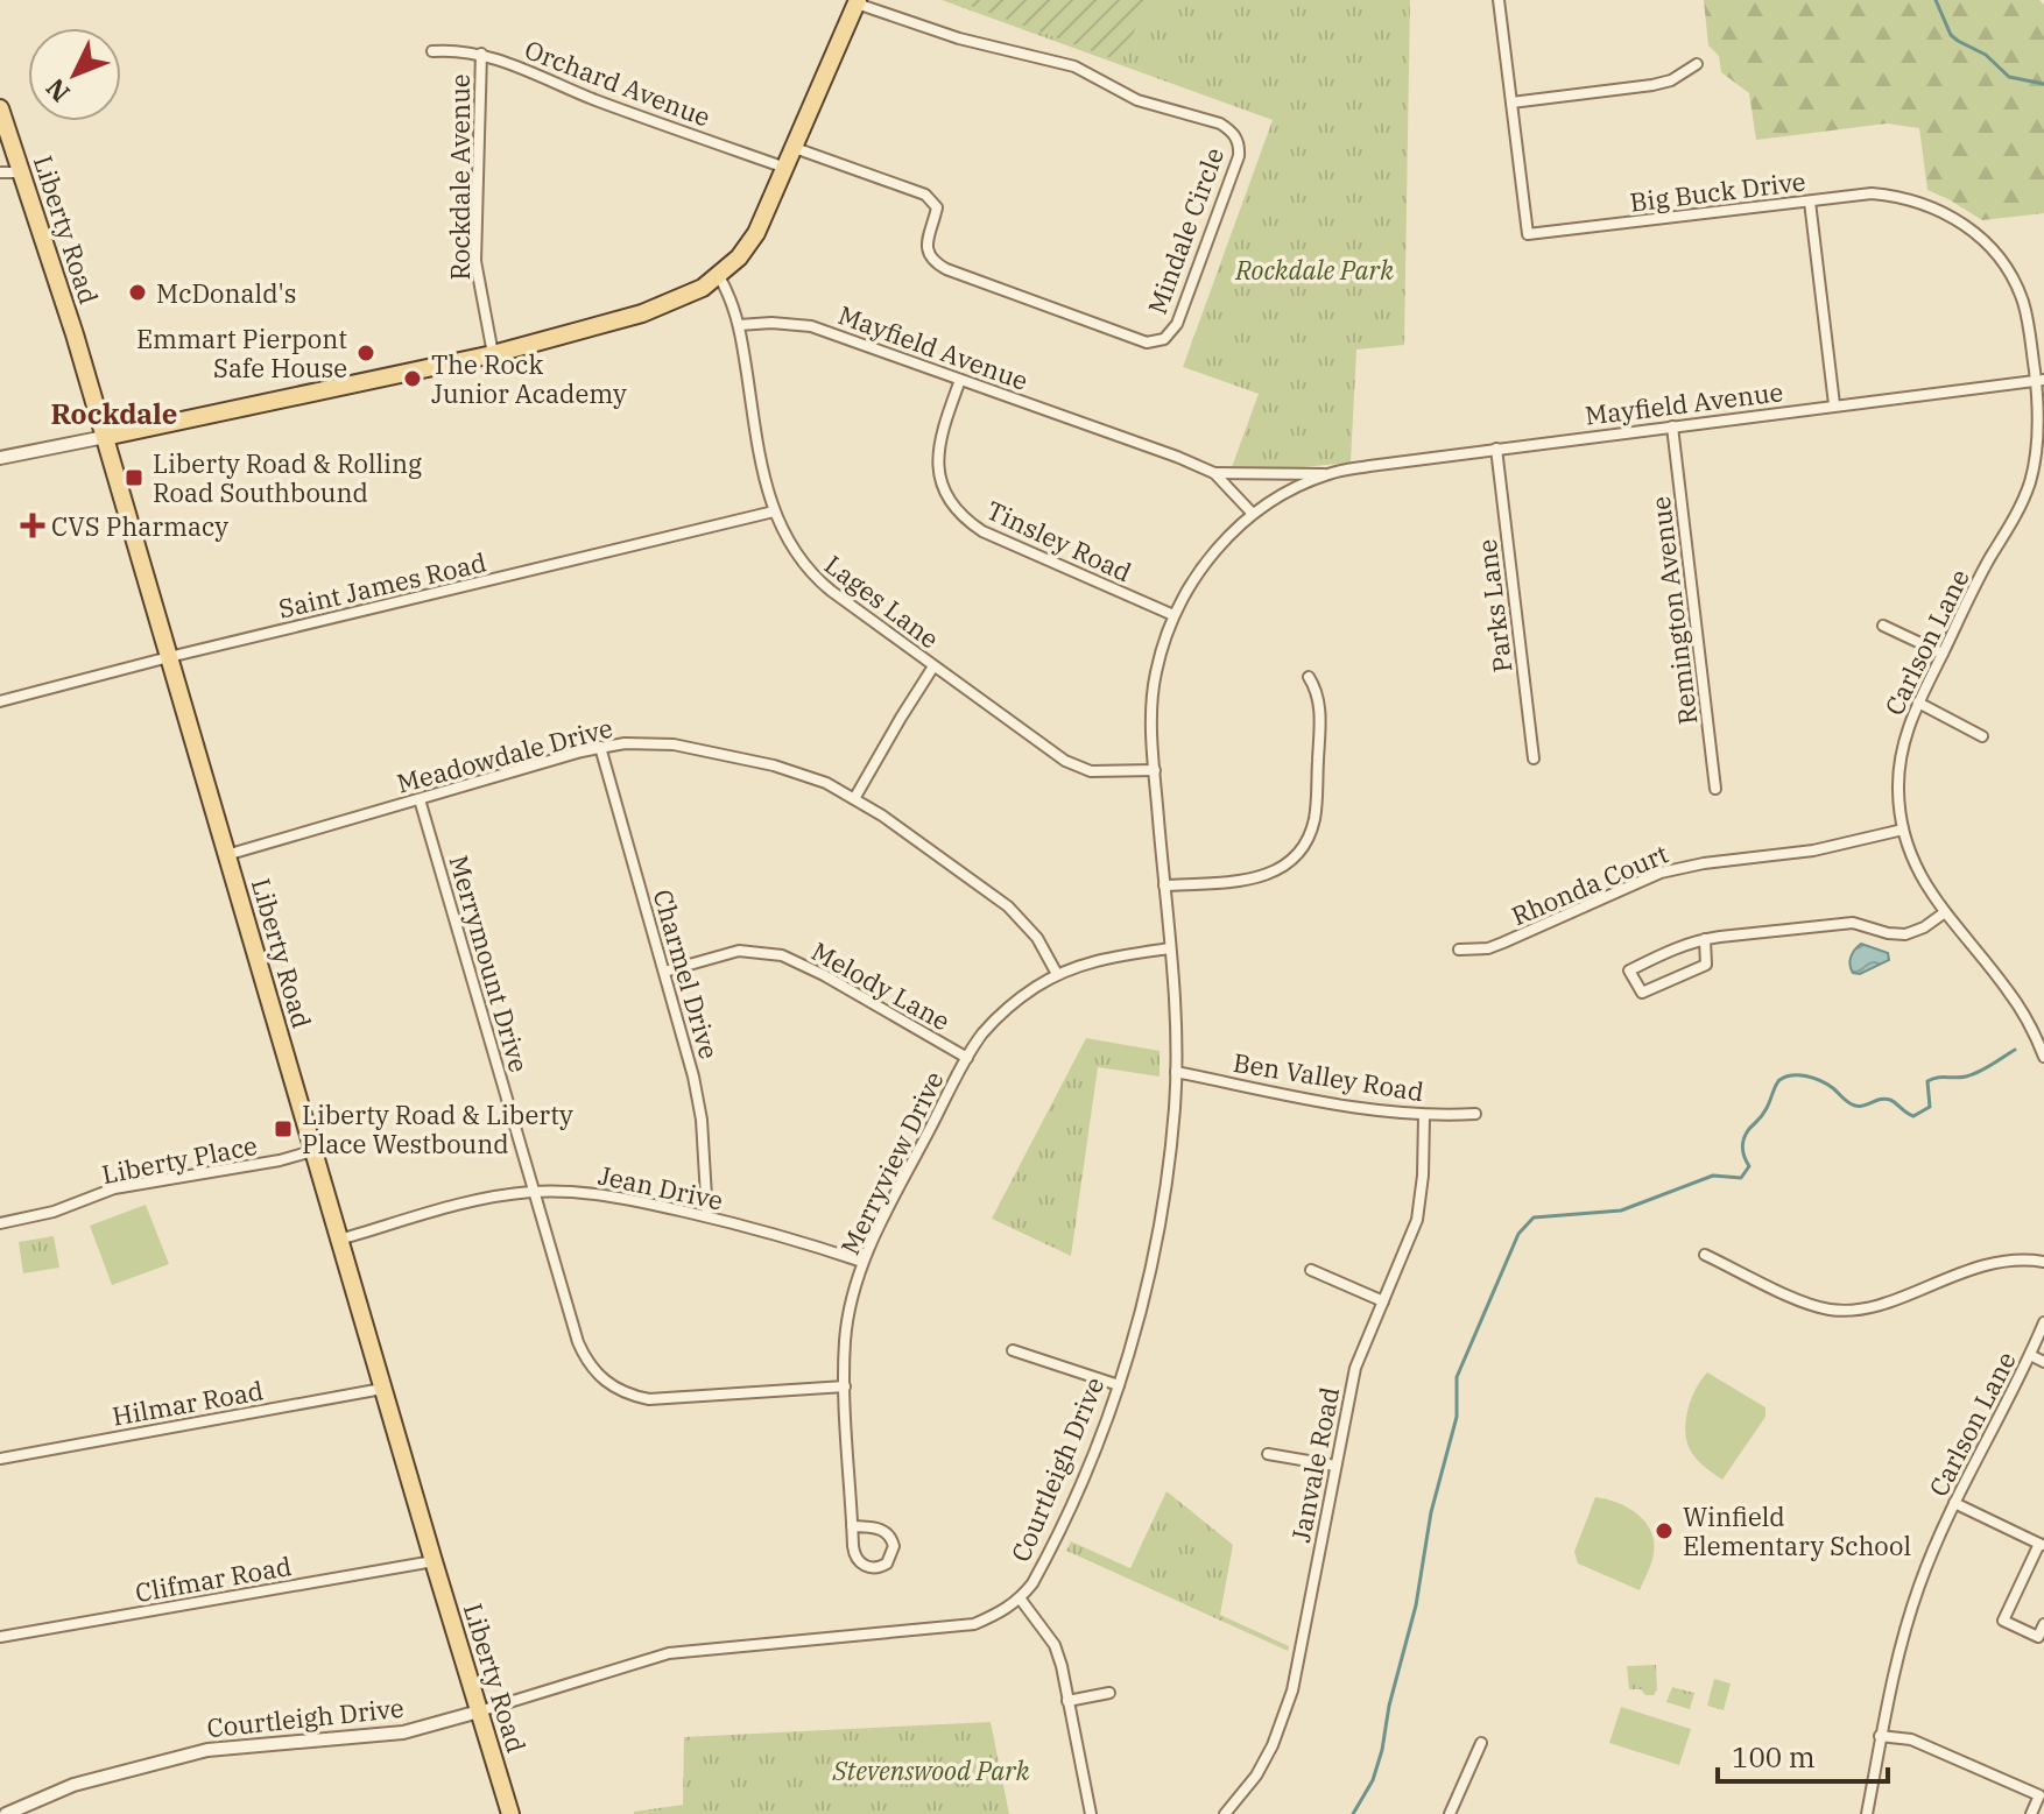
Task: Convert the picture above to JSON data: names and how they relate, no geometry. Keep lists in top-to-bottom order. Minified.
{"streets":{"main road":["Liberty Road"],"street":["Orchard Avenue","Rockdale Avenue","Big Buck Drive","Mindale Circle","Mayfield Avenue","Tinsley Road","Saint James Road","Lages Lane","Parks Lane","Remington Avenue","Carlson Lane","Meadowdale Drive","Rhonda Court","Merrymount Drive","Charmel Drive","Melody Lane","Ben Valley Road","Liberty Place","Merryview Drive","Jean Drive","Hilmar Road","Janvale Road","Courtleigh Drive","Clifmar Road"]},"crossings":[["Orchard Avenue","Rockdale Avenue"],["Big Buck Drive","Mayfield Avenue"],["Big Buck Drive","Carlson Lane"],["Liberty Road","Saint James Road"],["Liberty Road","Meadowdale Drive"],["Liberty Road","Liberty Place"],["Liberty Road","Jean Drive"],["Liberty Road","Hilmar Road"],["Liberty Road","Courtleigh Drive"],["Liberty Road","Clifmar Road"],["Mayfield Avenue","Tinsley Road"],["Mayfield Avenue","Lages Lane"],["Mayfield Avenue","Parks Lane"],["Mayfield Avenue","Remington Avenue"],["Mayfield Avenue","Carlson Lane"],["Mayfield Avenue","Courtleigh Drive"],["Tinsley Road","Courtleigh Drive"],["Saint James Road","Lages Lane"],["Lages Lane","Courtleigh Drive"],["Carlson Lane","Rhonda Court"],["Meadowdale Drive","Merrymount Drive"],["Meadowdale Drive","Charmel Drive"],["Meadowdale Drive","Merryview Drive"],["Merrymount Drive","Merryview Drive"],["Merrymount Drive","Jean Drive"],["Charmel Drive","Melody Lane"],["Charmel Drive","Jean Drive"],["Melody Lane","Merryview Drive"],["Ben Valley Road","Janvale Road"],["Ben Valley Road","Courtleigh Drive"],["Merryview Drive","Jean Drive"],["Merryview Drive","Courtleigh Drive"]],"districts":["Rockdale"],"parks":["Rockdale Park","Stevenswood Park"],"places":{"other":["McDonald's","Emmart Pierpont Safe House","The Rock Junior Academy","Winfield Elementary School"],"transit":["Liberty Road & Rolling Road Southbound","Liberty Road & Liberty Place Westbound"],"health":["CVS Pharmacy"]},"scale_bar":"100 m","north":"bottom left"}
